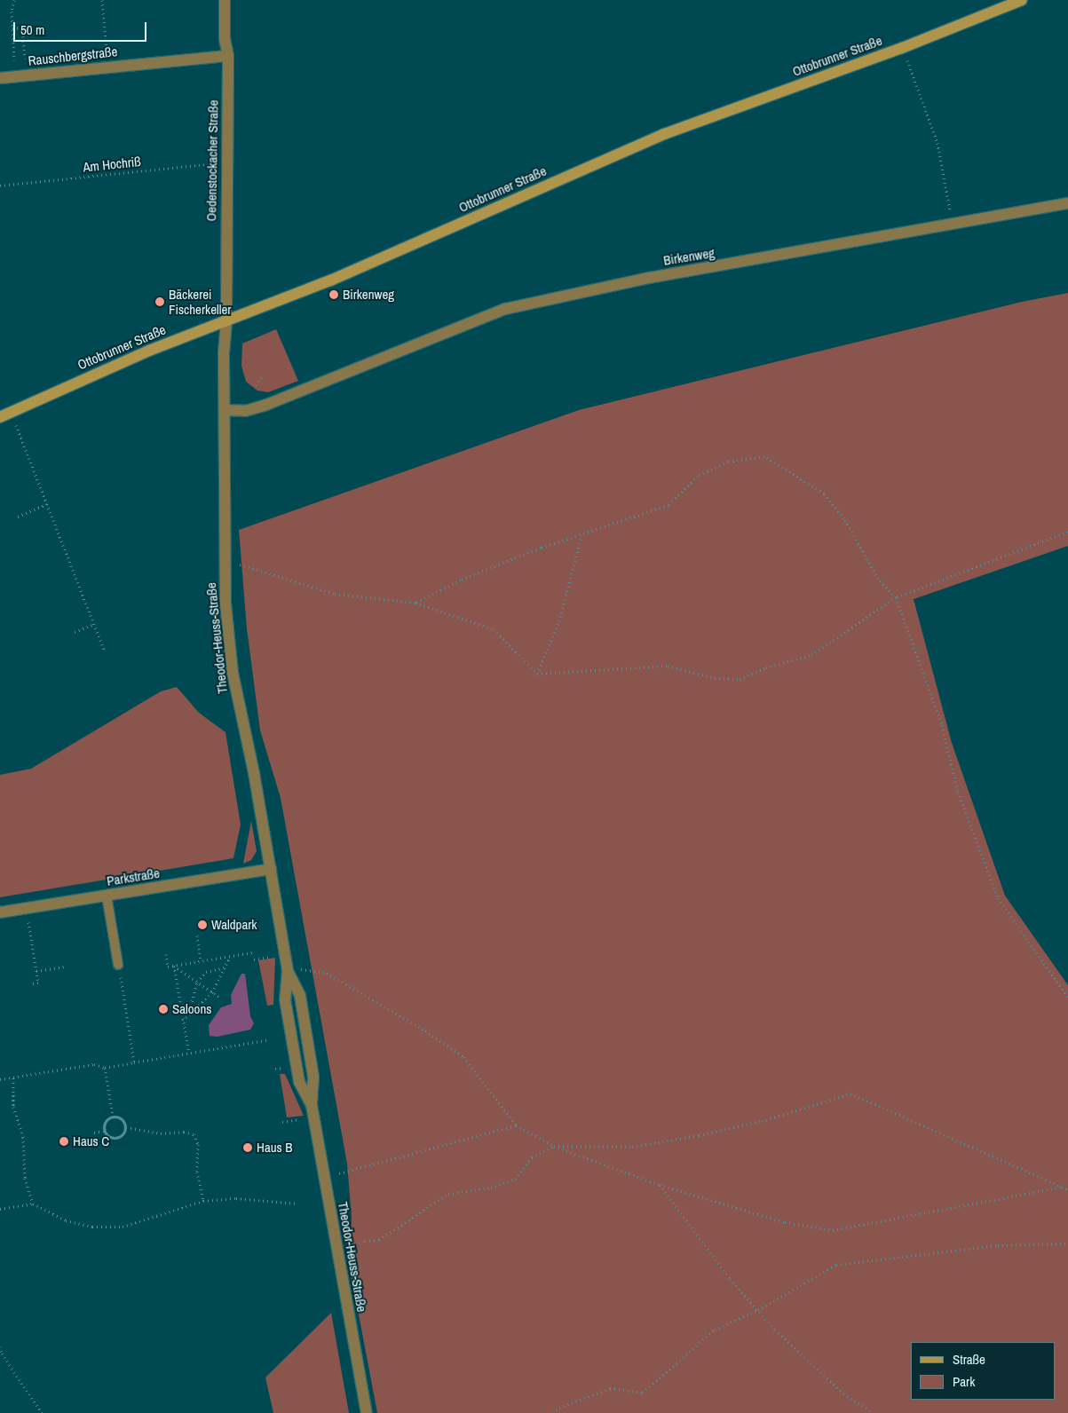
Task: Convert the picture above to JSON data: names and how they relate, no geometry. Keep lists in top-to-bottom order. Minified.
{"streets":{"main road":["Ottobrunner Straße"],"street":["Rauschbergstraße","Oedenstockacher Straße","Birkenweg","Theodor-Heuss-Straße","Parkstraße"],"path":["Am Hochriß"]},"crossings":[["Rauschbergstraße","Oedenstockacher Straße"],["Ottobrunner Straße","Oedenstockacher Straße"],["Ottobrunner Straße","Theodor-Heuss-Straße"],["Oedenstockacher Straße","Am Hochriß"],["Oedenstockacher Straße","Theodor-Heuss-Straße"],["Birkenweg","Theodor-Heuss-Straße"],["Theodor-Heuss-Straße","Parkstraße"]],"places":["Birkenweg","Bäckerei Fischerkeller","Waldpark","Saloons","Haus C","Haus B"],"legend":["Straße","Park"],"scale_bar":"50 m"}
